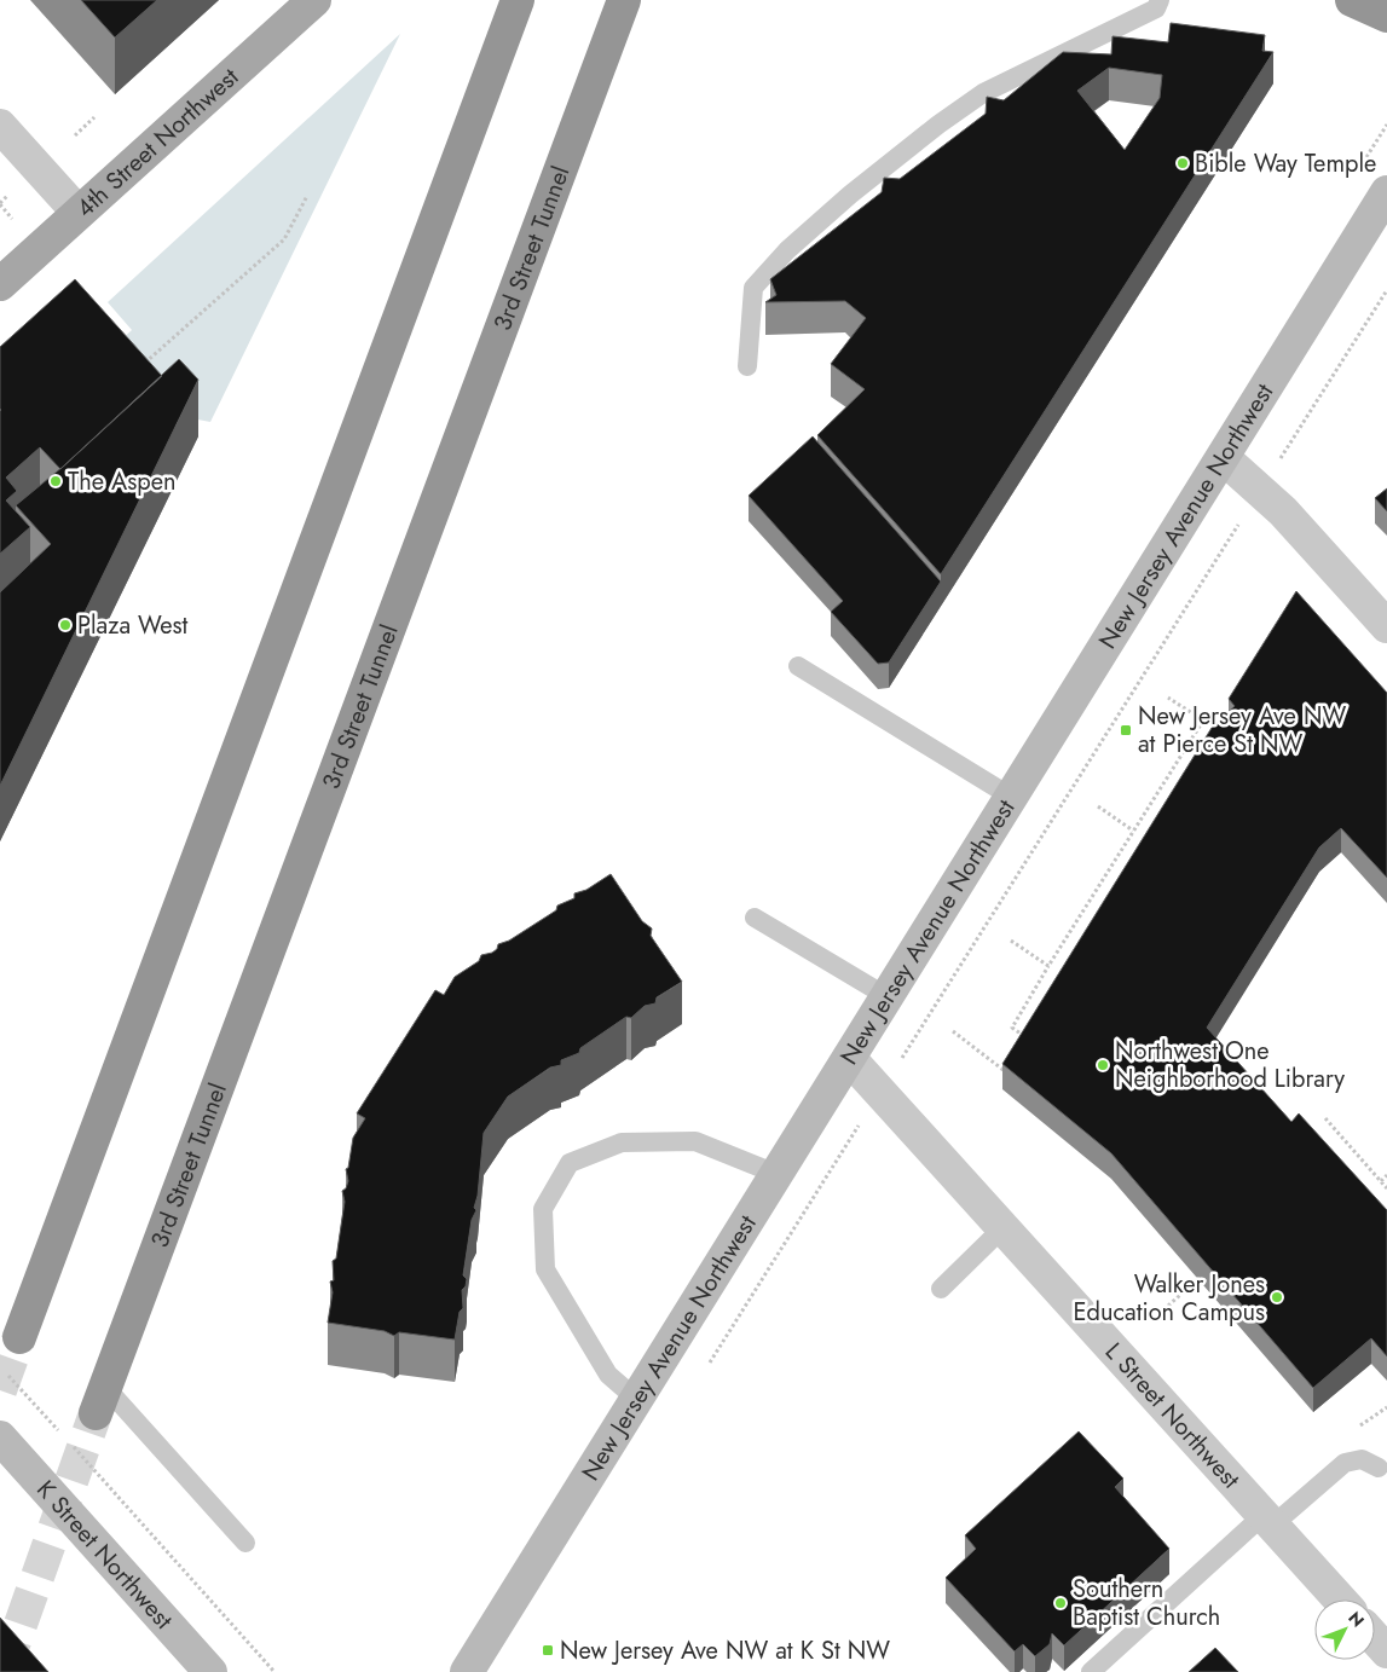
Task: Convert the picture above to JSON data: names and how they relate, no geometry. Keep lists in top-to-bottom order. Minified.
{"streets":{"highway":["3rd Street Tunnel"],"main road":["4th Street Northwest","New Jersey Avenue Northwest","K Street Northwest"],"street":["L Street Northwest"]},"crossings":[["New Jersey Avenue Northwest","L Street Northwest"]],"places":{"other":["Bible Way Temple","The Aspen","Plaza West","Northwest One Neighborhood Library","Walker Jones Education Campus","Southern Baptist Church"],"transit":["New Jersey Ave NW at Pierce St NW","New Jersey Ave NW at K St NW"]},"north":"top right"}
